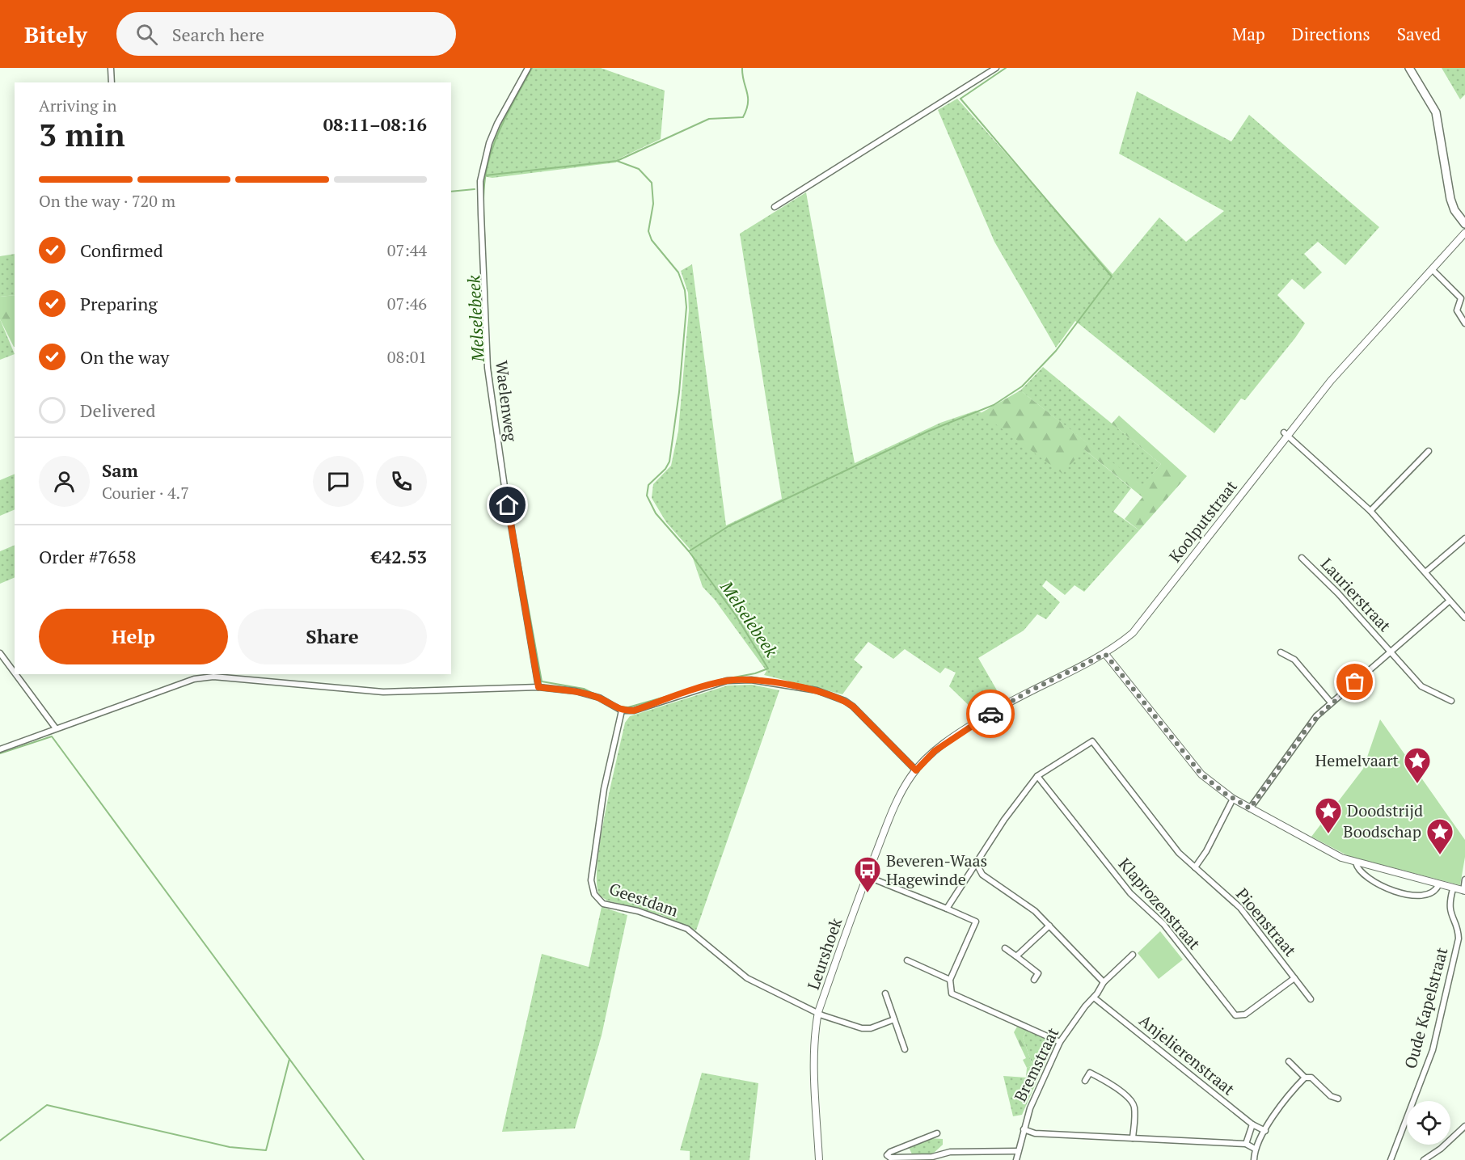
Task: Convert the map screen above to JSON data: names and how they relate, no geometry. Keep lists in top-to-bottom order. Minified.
{"streets":{"street":["Waelenweg","Koolputstraat","Laurierstraat","Geestdam","Klaprozenstraat","Pioenstraat","Leurshoek","Oude Kapelstraat","Anjelierenstraat","Bremstraat"]},"crossings":[["Koolputstraat","Leurshoek"],["Geestdam","Leurshoek"],["Klaprozenstraat","Pioenstraat"],["Anjelierenstraat","Bremstraat"]],"water":["Melselebeek"],"places":{"place":["Hemelvaart","Doodstrijd","Boodschap"],"bus stop":["Beveren-Waas Hagewinde"]},"page":{"header":"Bitely","search":"Search here","nav":["Map","Directions","Saved"],"heading":["3 min","Arriving in","08:11–08:16"],"panel":["Sam","Courier · 4.7","Order #7658","€42.53"],"bar":"On the way · 720 m","list":[["Confirmed","07:44"],["Preparing","07:46"],["On the way","08:01"],"Delivered"],"buttons":["Help","Share"]}}
